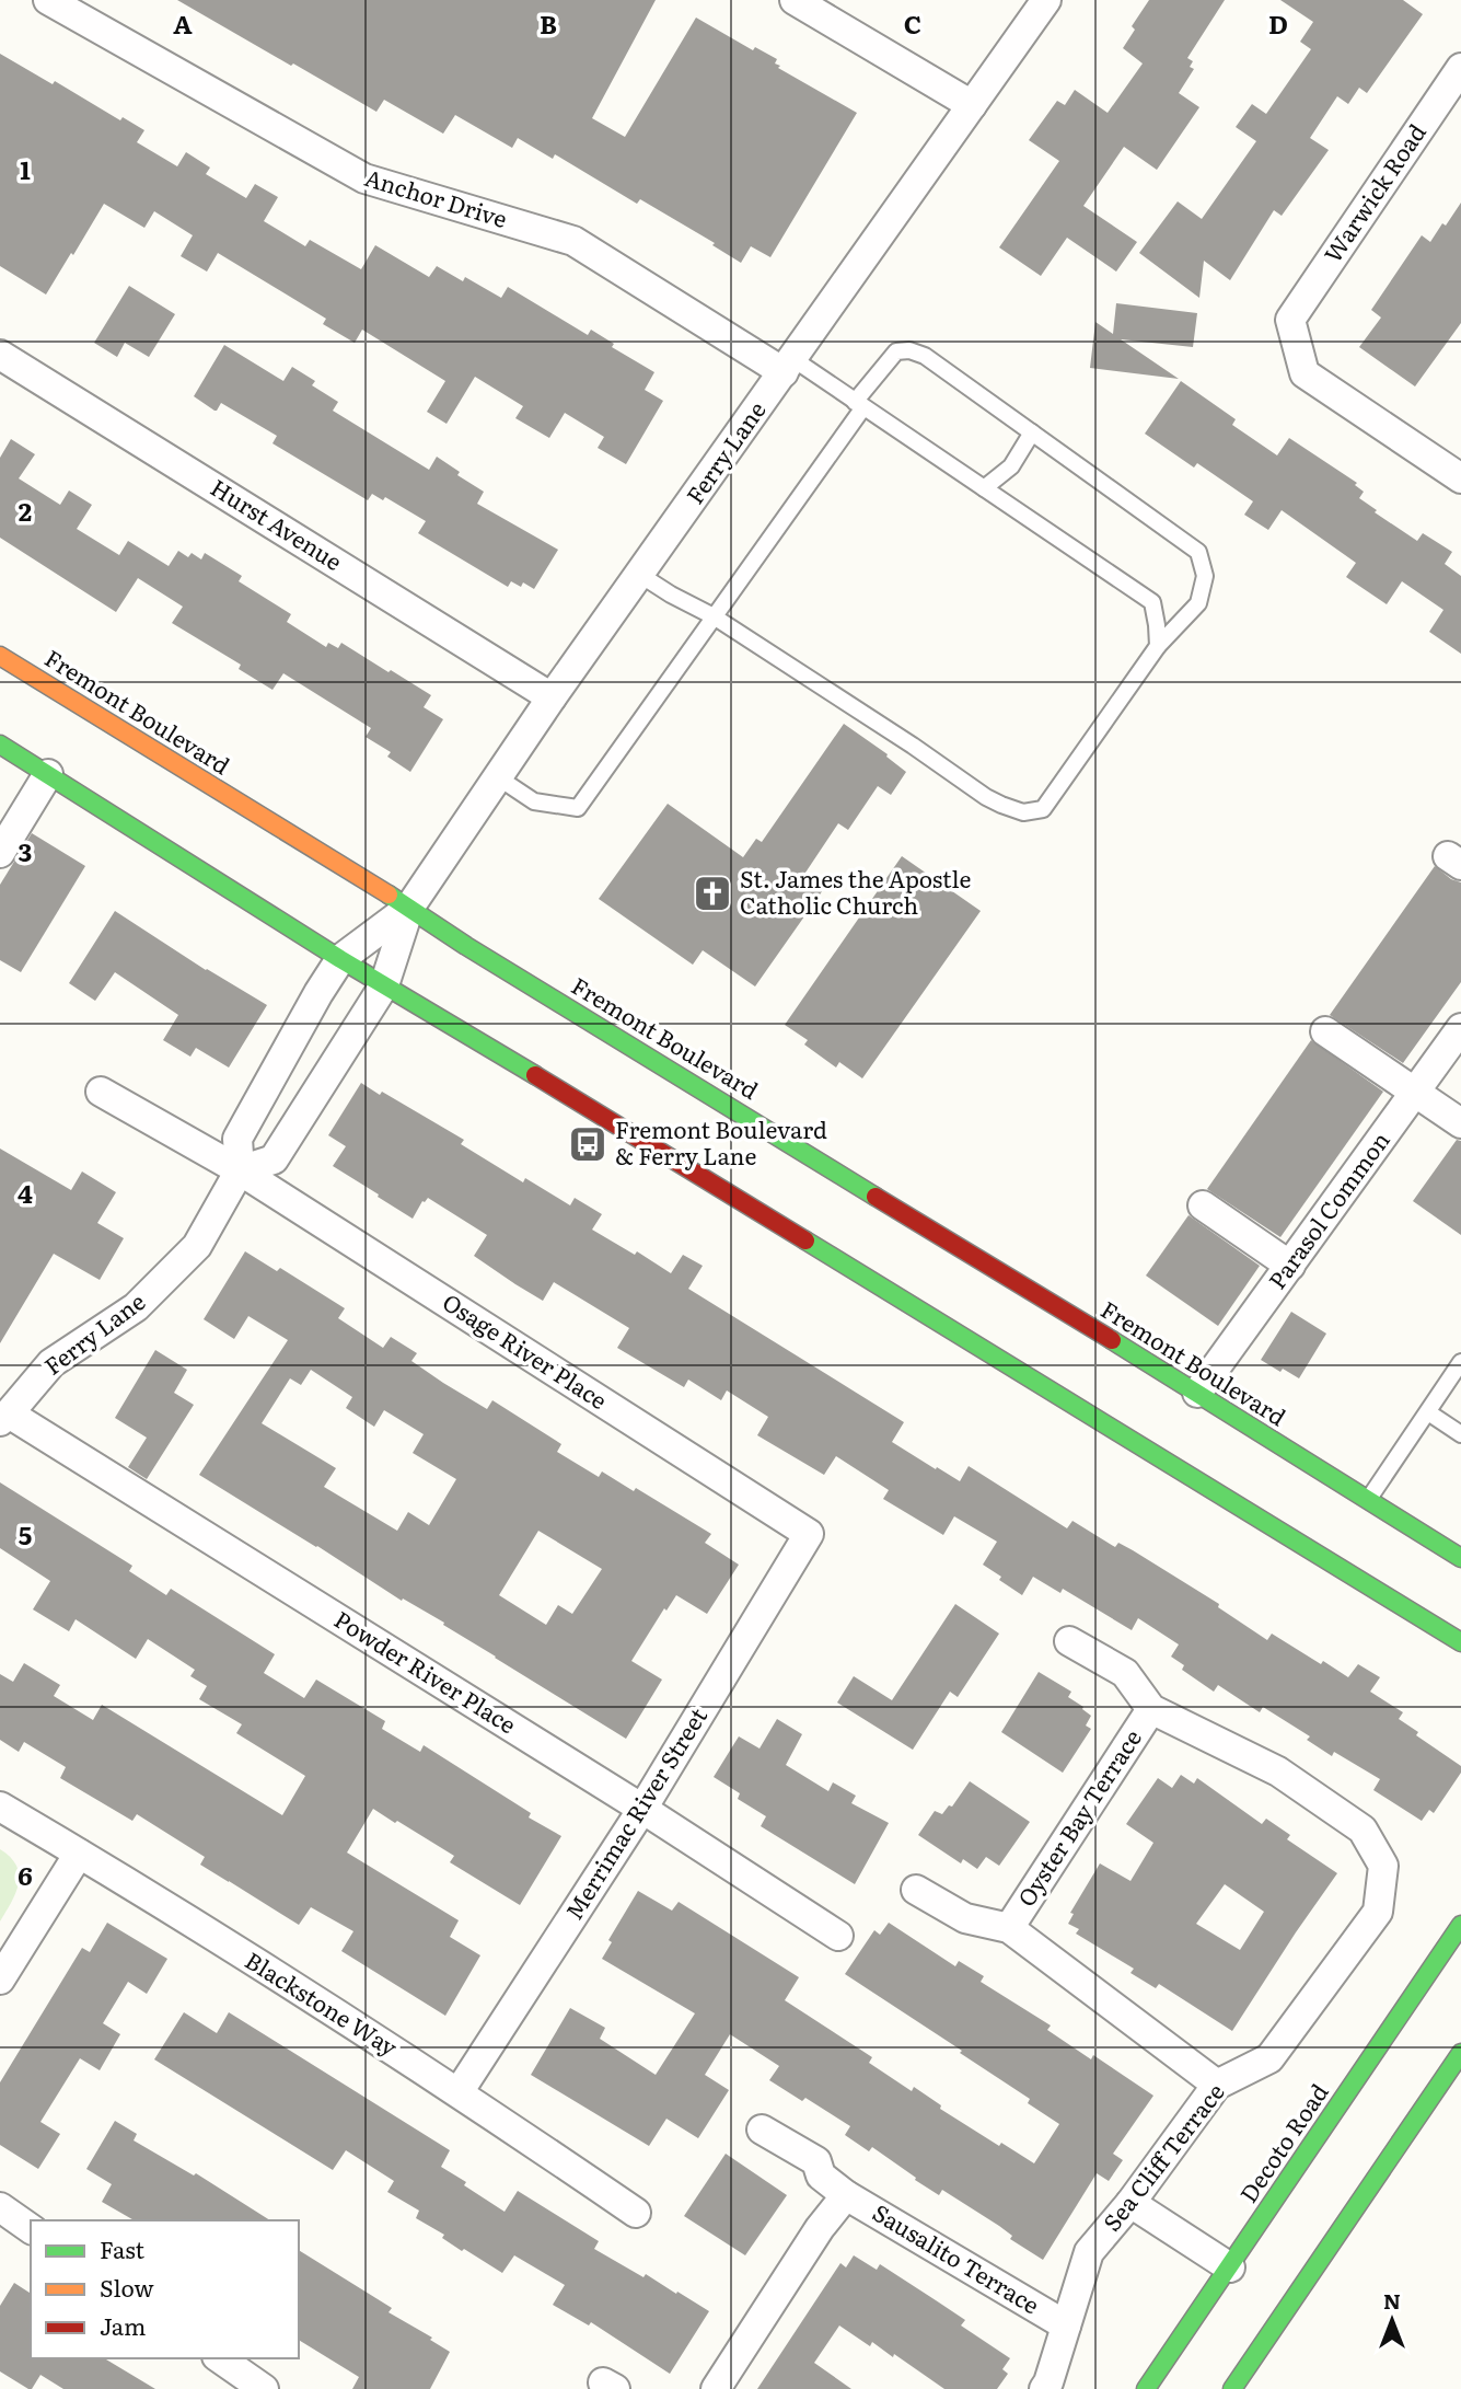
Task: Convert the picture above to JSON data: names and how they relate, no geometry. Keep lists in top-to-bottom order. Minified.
{"streets":{"main road":["Fremont Boulevard","Decoto Road"],"street":["Warwick Road","Anchor Drive","Ferry Lane","Hurst Avenue","Parasol Common","Osage River Place","Powder River Place","Merrimac River Street","Oyster Bay Terrace","Blackstone Way","Sea Cliff Terrace","Sausalito Terrace"]},"crossings":[["Anchor Drive","Ferry Lane"],["Ferry Lane","Hurst Avenue"],["Ferry Lane","Fremont Boulevard"],["Ferry Lane","Osage River Place"],["Ferry Lane","Powder River Place"],["Fremont Boulevard","Parasol Common"],["Osage River Place","Merrimac River Street"],["Powder River Place","Merrimac River Street"],["Merrimac River Street","Blackstone Way"],["Oyster Bay Terrace","Sea Cliff Terrace"],["Sea Cliff Terrace","Sausalito Terrace"]],"places":{"church":["St. James the Apostle Catholic Church"],"bus stop":["Fremont Boulevard & Ferry Lane"]},"legend":["Fast","Slow","Jam"],"north":"top","grid":{"columns":["A","B","C","D"],"rows":["1","2","3","4","5","6"]}}
